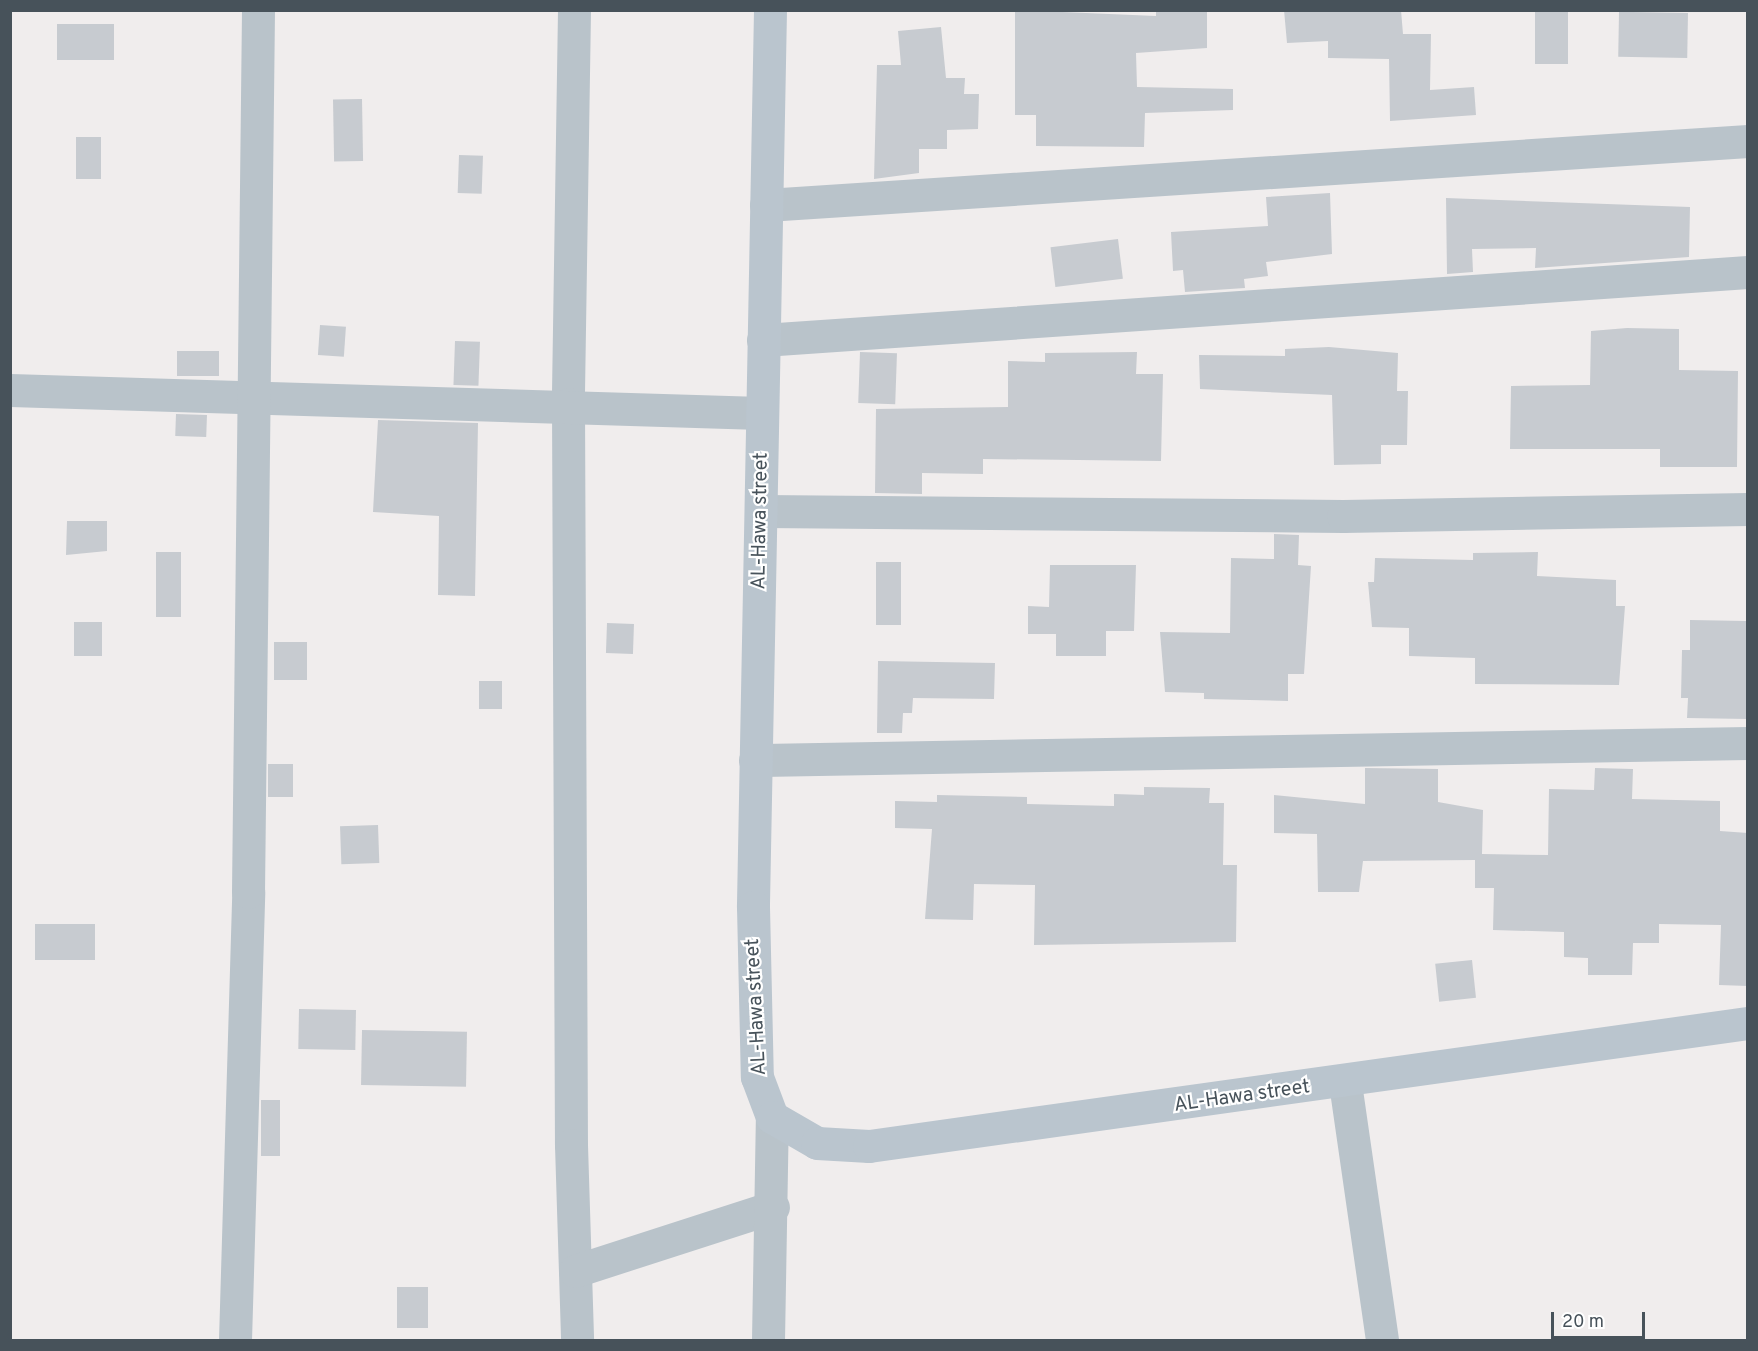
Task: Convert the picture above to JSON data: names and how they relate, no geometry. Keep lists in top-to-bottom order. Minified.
{"streets":{"street":["AL-Hawa street"]},"scale_bar":"20 m"}
